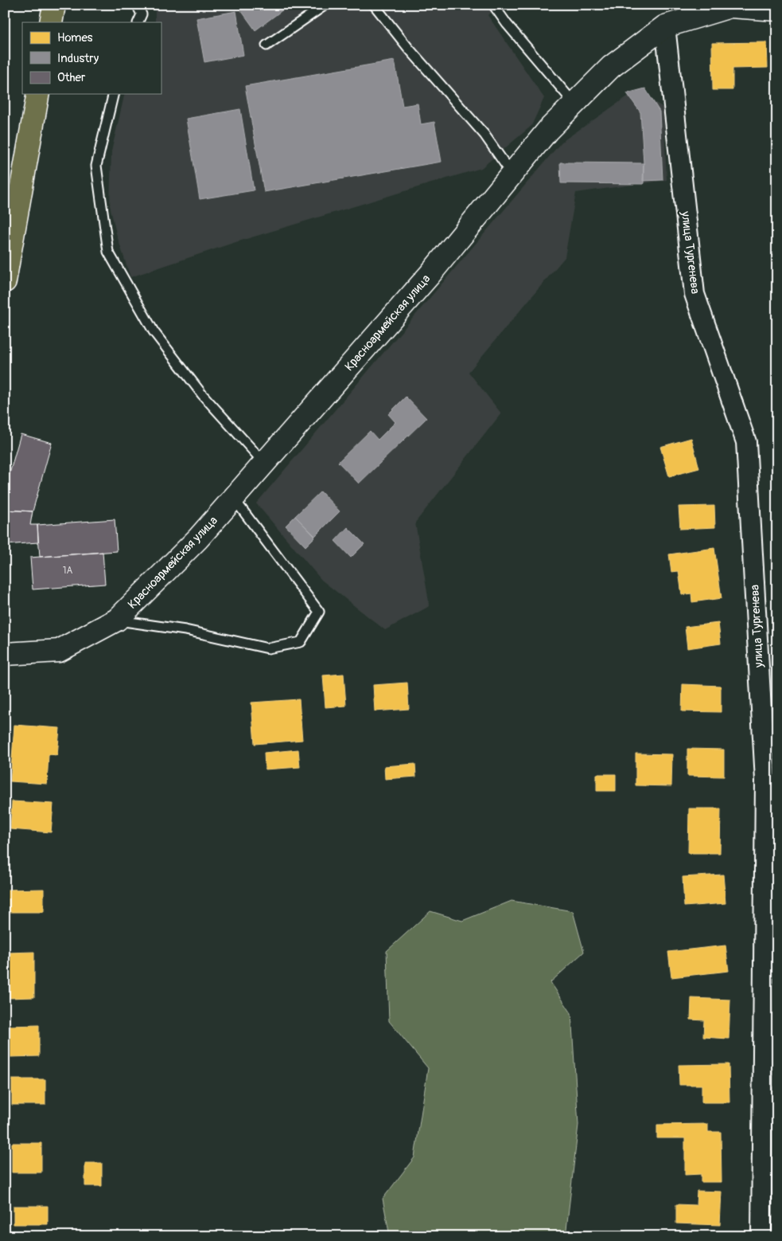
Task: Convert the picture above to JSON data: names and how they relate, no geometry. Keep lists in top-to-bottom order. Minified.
{"streets":{"street":["улица Тургенева","Красноармейская улица"]},"crossings":[["улица Тургенева","Красноармейская улица"]],"house_numbers":["1А"],"legend":["Homes","Industry","Other"]}
